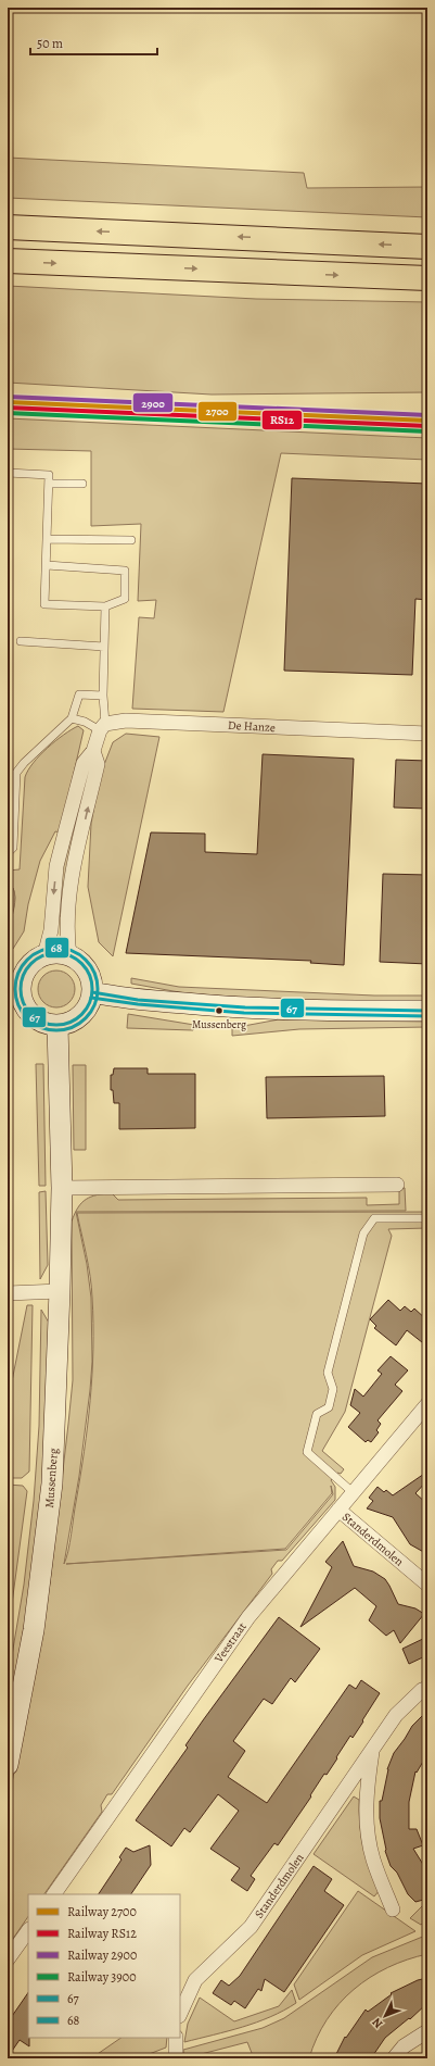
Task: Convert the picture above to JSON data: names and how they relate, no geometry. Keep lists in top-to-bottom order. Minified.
{"streets":{"street":["De Hanze","Mussenberg","Standerdmolen","Veestraat"]},"crossings":[["Standerdmolen","Veestraat"]],"places":["Mussenberg"],"lines":["rail line 2900","rail line 2700","rail line RS12","rail line 3900","transit line 68","transit line 67"],"legend":["Railway 2700","Railway RS12","Railway 2900","Railway 3900","67","68"],"scale_bar":"50 m","north":"bottom left"}
